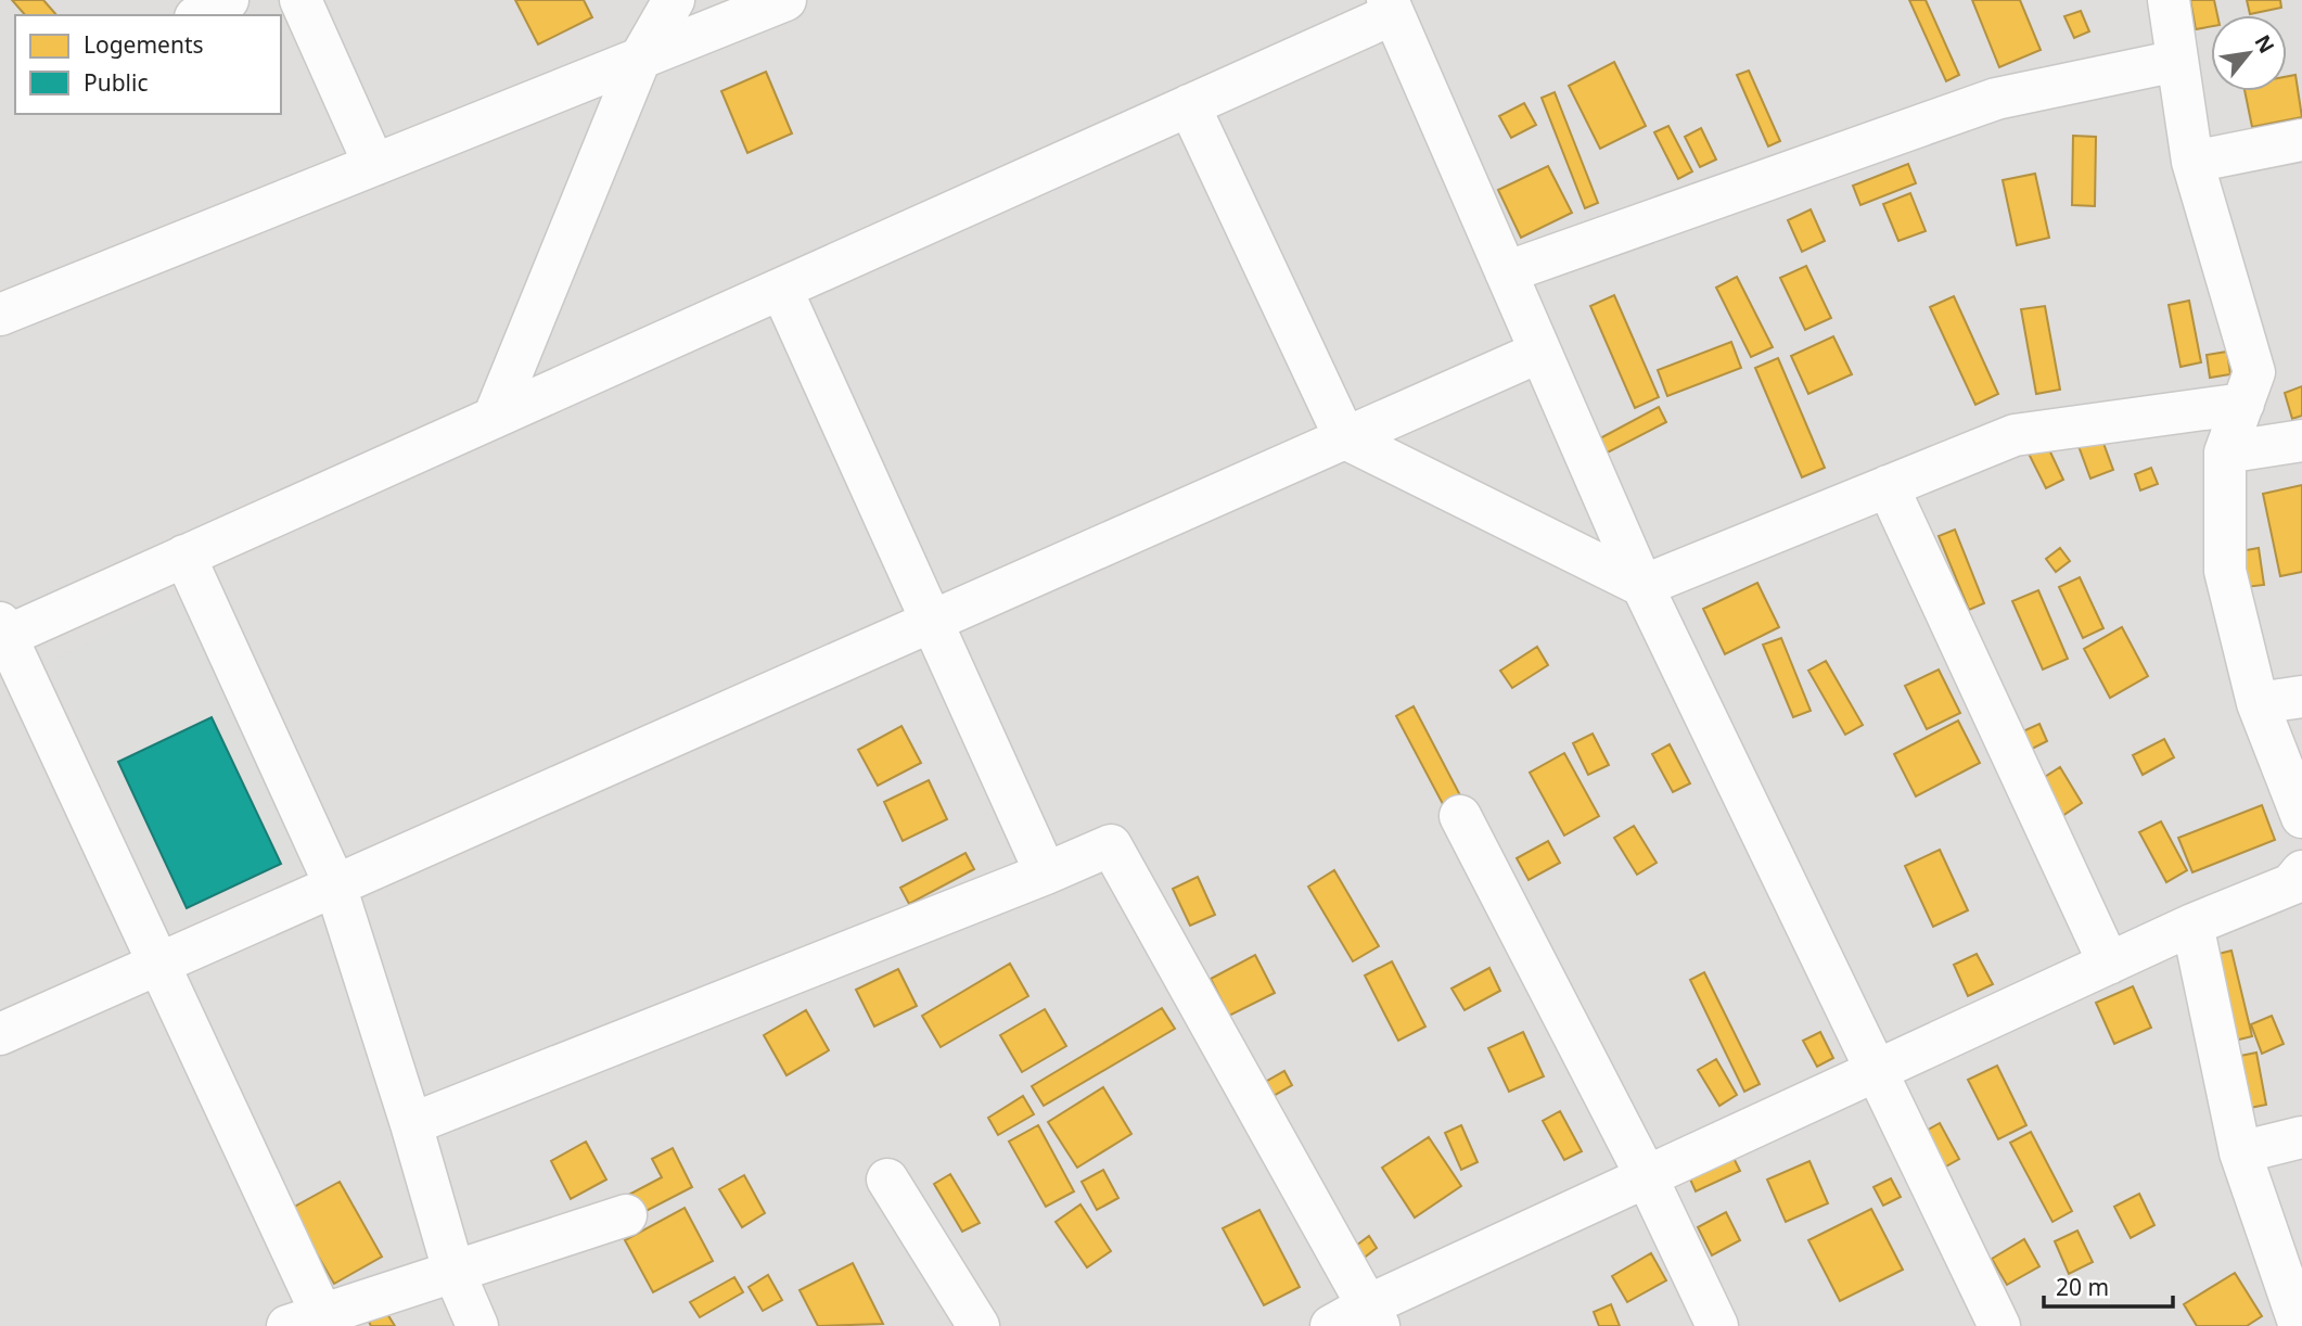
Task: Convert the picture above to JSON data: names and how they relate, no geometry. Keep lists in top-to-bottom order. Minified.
{"legend":["Logements","Public"],"scale_bar":"20 m","north":"top right"}
